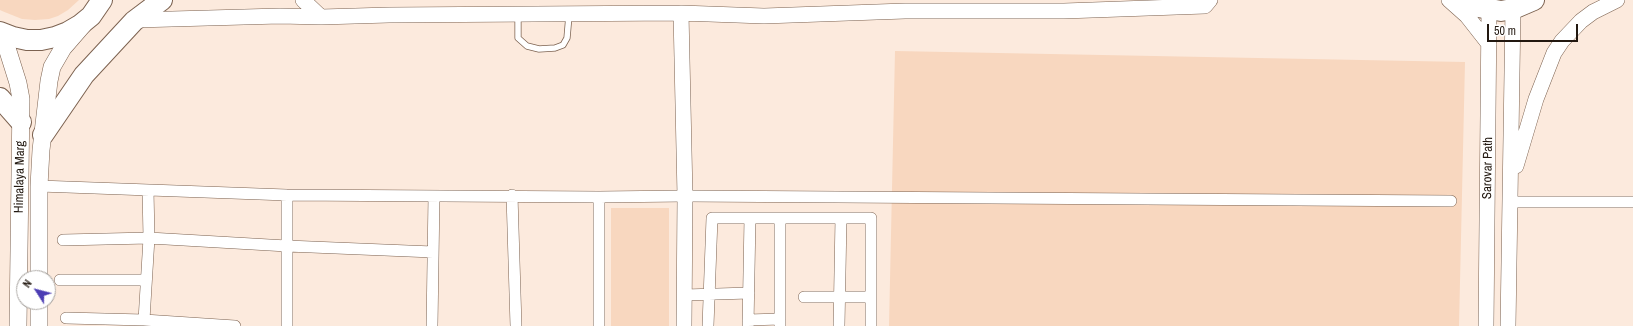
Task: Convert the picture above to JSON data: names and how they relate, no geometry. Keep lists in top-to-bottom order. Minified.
{"streets":{"main road":["Himalaya Marg"],"street":["Sarovar Path"]},"scale_bar":"50 m","north":"top left"}
